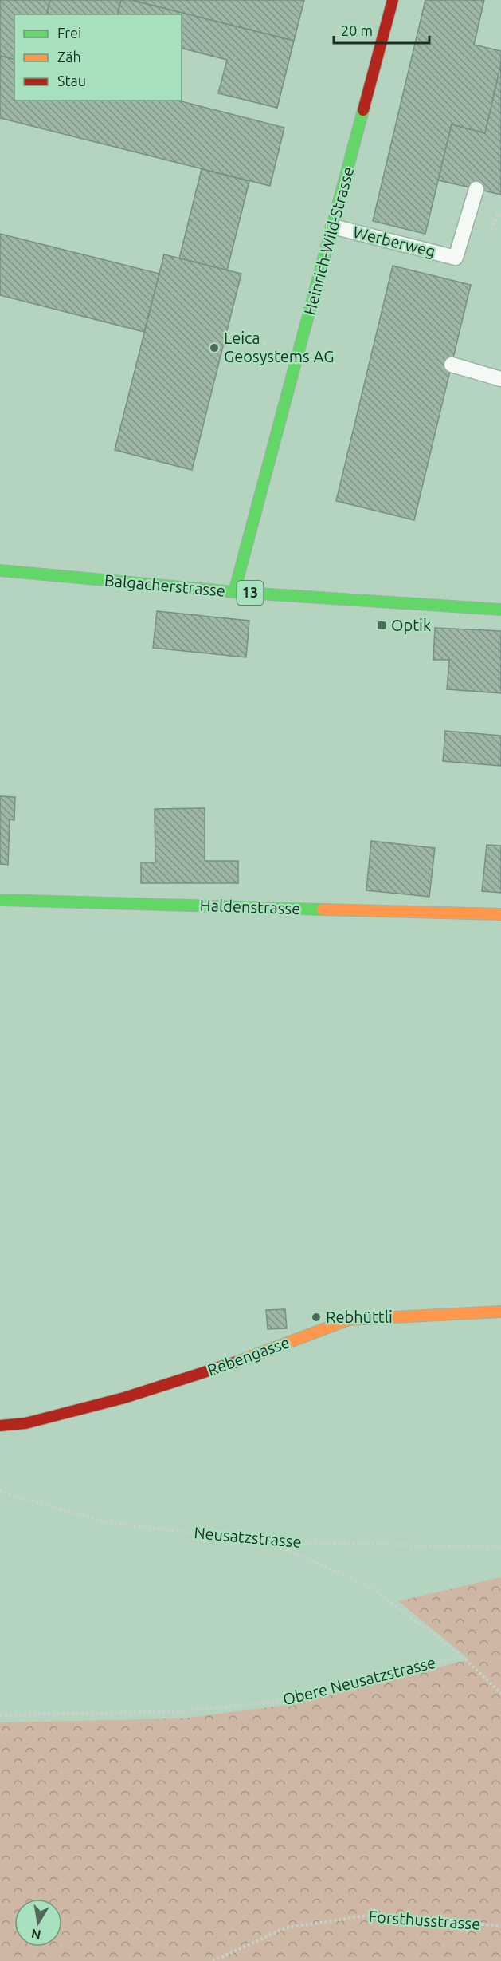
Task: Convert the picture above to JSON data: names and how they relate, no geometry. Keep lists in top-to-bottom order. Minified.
{"streets":{"street":["Heinrich-Wild-Strasse","Balgacherstrasse","13","Haldenstrasse","Rebengasse"],"lane":["Werberweg"],"path":["Neusatzstrasse","Obere Neusatzstrasse","Forsthusstrasse"]},"crossings":[["Heinrich-Wild-Strasse","Werberweg"],["Heinrich-Wild-Strasse","Balgacherstrasse"],["Neusatzstrasse","Obere Neusatzstrasse"]],"places":{"other":["Leica Geosystems AG","Rebhüttli"],"transit":["Optik"]},"legend":["Frei","Zäh","Stau"],"scale_bar":"20 m","north":"bottom"}
